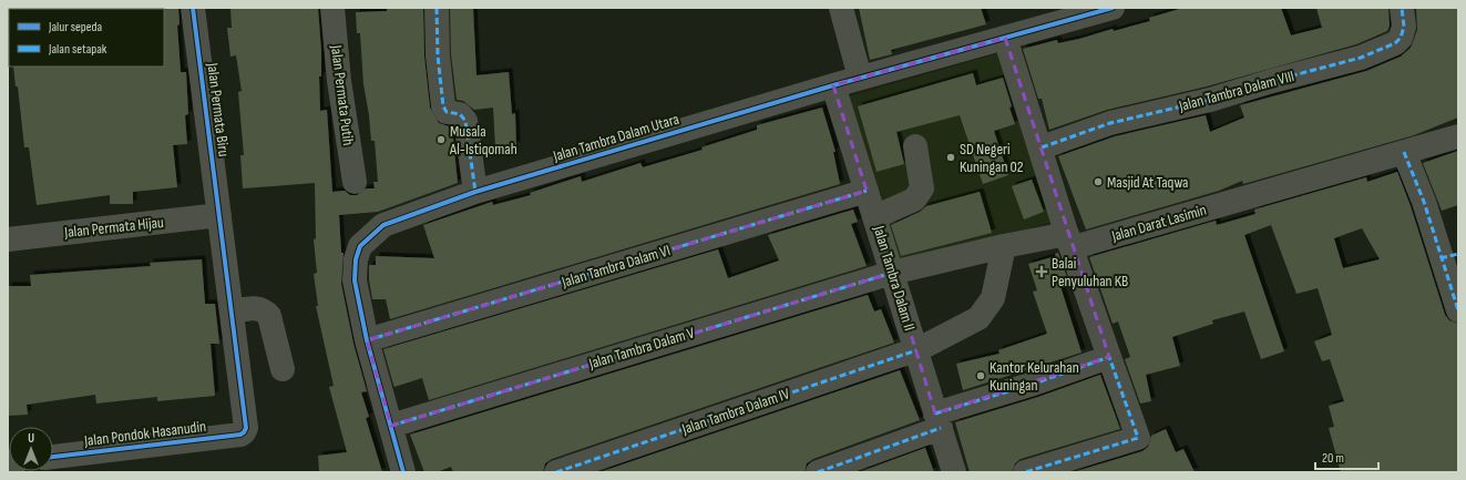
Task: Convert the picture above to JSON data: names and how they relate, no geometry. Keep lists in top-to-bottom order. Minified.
{"streets":{"street":["Jalan Tambra Dalam VIII","Jalan Permata Putih","Jalan Permata Biru","Jalan Tambra Dalam Utara","Jalan Darat Lasimin","Jalan Permata Hijau","Jalan Tambra Dalam VI","Jalan Tambra Dalam II","Jalan Tambra Dalam V","Jalan Tambra Dalam IV","Jalan Pondok Hasanudin"]},"crossings":[["Jalan Permata Biru","Jalan Permata Hijau"],["Jalan Permata Biru","Jalan Pondok Hasanudin"],["Jalan Tambra Dalam Utara","Jalan Tambra Dalam VI"],["Jalan Tambra Dalam Utara","Jalan Tambra Dalam II"],["Jalan Tambra Dalam Utara","Jalan Tambra Dalam V"],["Jalan Darat Lasimin","Jalan Tambra Dalam V"],["Jalan Darat Lasimin","Jalan Tambra Dalam IV"],["Jalan Tambra Dalam VI","Jalan Tambra Dalam II"],["Jalan Tambra Dalam II","Jalan Tambra Dalam V"],["Jalan Tambra Dalam II","Jalan Tambra Dalam IV"],["Jalan Tambra Dalam V","Jalan Tambra Dalam IV"]],"places":{"other":["Musala Al-Istiqomah","SD Negeri Kuningan 02","Masjid At Taqwa","Kantor Kelurahan Kuningan"],"health":["Balai Penyuluhan KB"]},"legend":["Jalur sepeda","Jalan setapak"],"scale_bar":"20 m","north":"top"}
